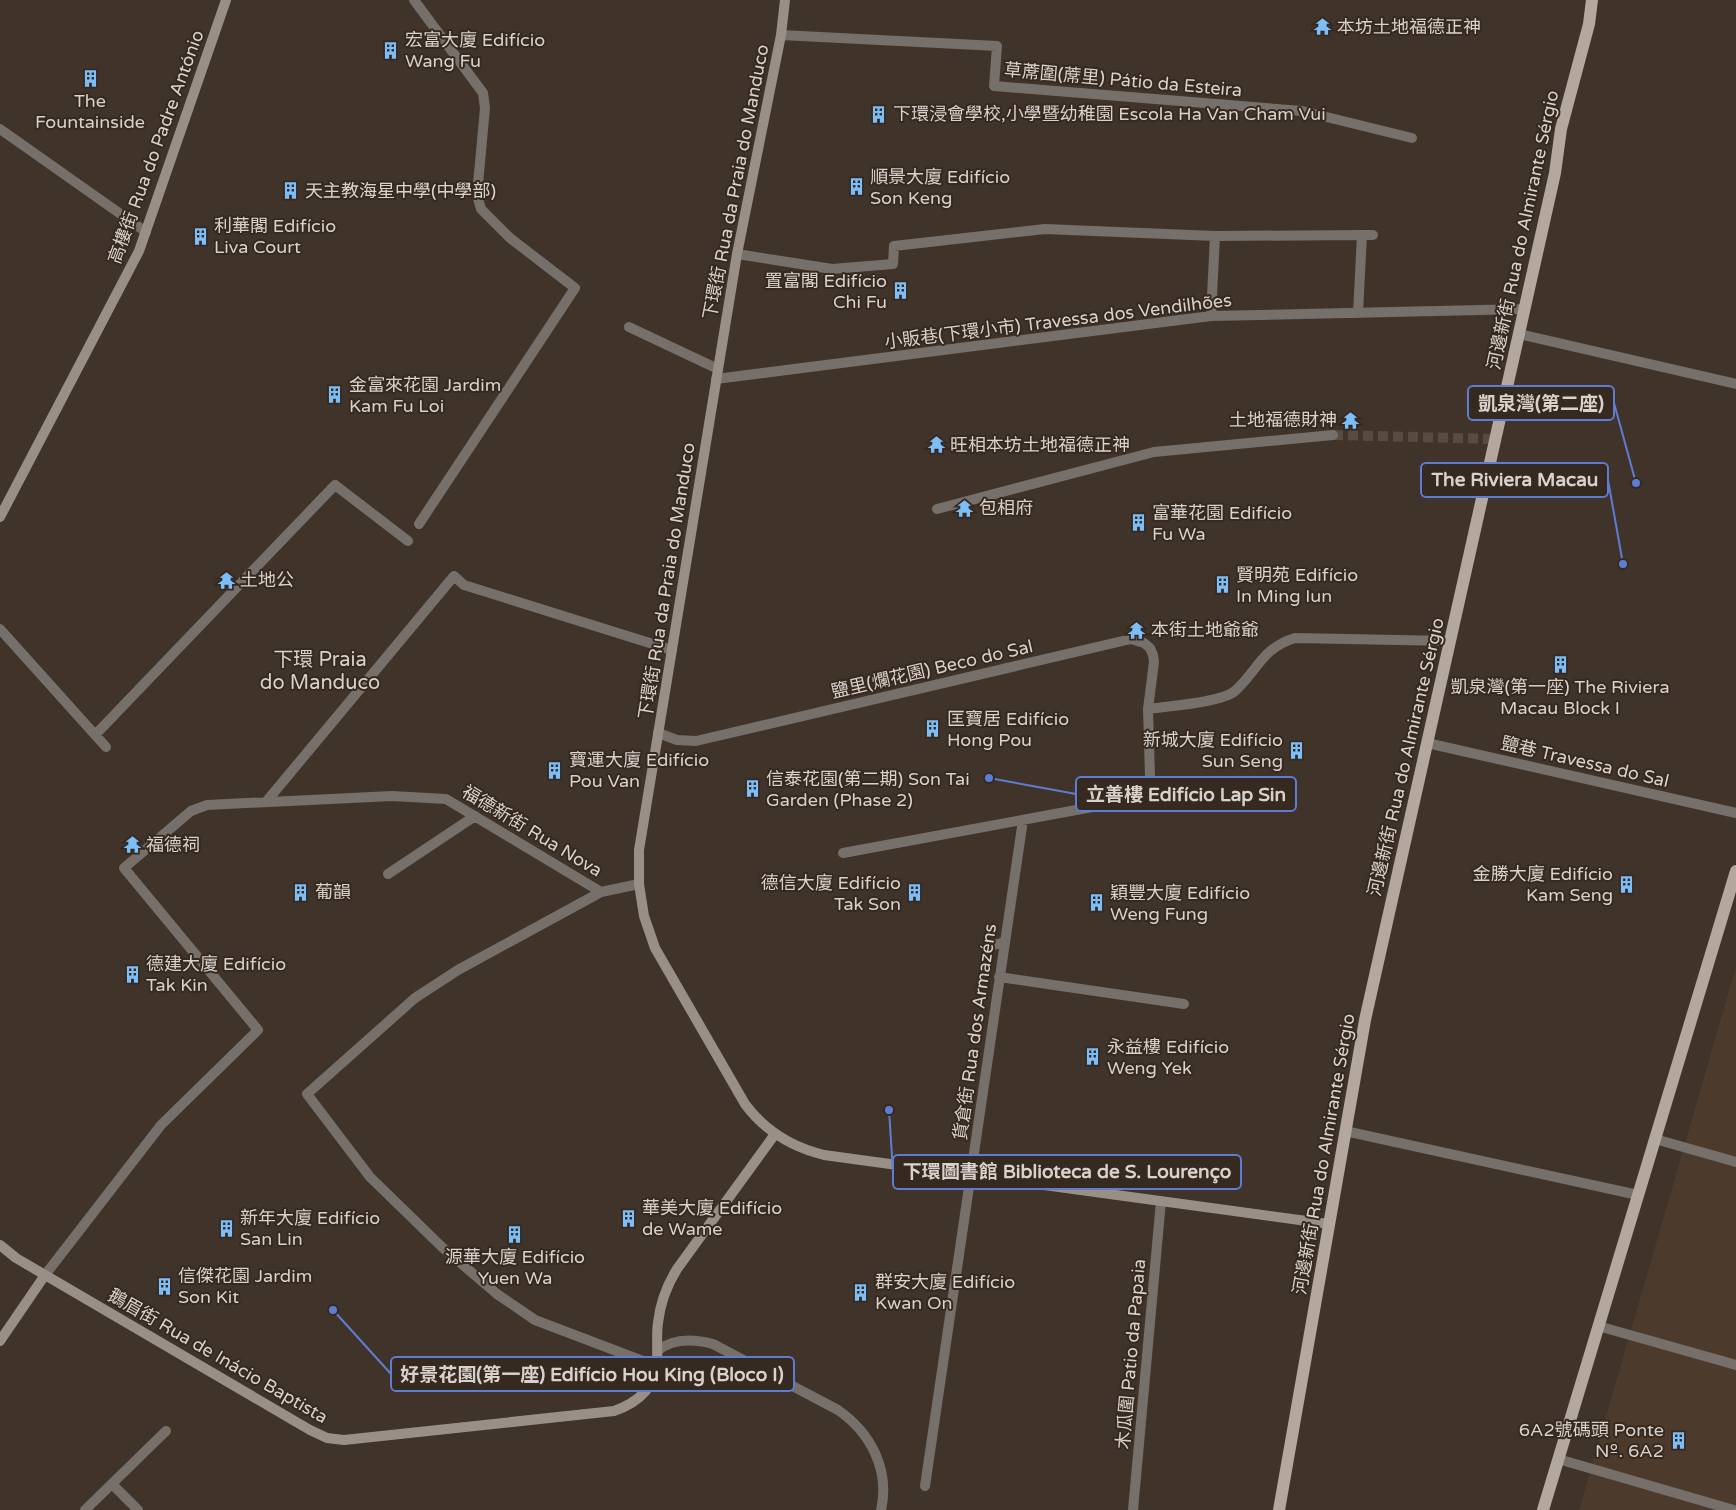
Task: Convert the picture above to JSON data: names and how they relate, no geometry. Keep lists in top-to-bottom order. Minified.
{"streets":{"main road":["河邊新街 Rua do Almirante Sérgio"],"street":["草蓆圍(蓆里) Pátio da Esteira","高樓街 Rua do Padre António","下環街 Rua da Praia do Manduco","小販巷(下環小市) Travessa dos Vendilhões","鹽里(爛花園) Beco do Sal","鹽巷 Travessa do Sal","福德新街 Rua Nova","貨倉街 Rua dos Armazéns","木瓜圍 Patio da Papaia","鵝眉街 Rua de Inácio Baptista"]},"crossings":[["草蓆圍(蓆里) Pátio da Esteira","下環街 Rua da Praia do Manduco"],["下環街 Rua da Praia do Manduco","河邊新街 Rua do Almirante Sérgio"],["下環街 Rua da Praia do Manduco","小販巷(下環小市) Travessa dos Vendilhões"],["下環街 Rua da Praia do Manduco","鹽里(爛花園) Beco do Sal"],["下環街 Rua da Praia do Manduco","貨倉街 Rua dos Armazéns"],["下環街 Rua da Praia do Manduco","木瓜圍 Patio da Papaia"],["下環街 Rua da Praia do Manduco","鵝眉街 Rua de Inácio Baptista"],["河邊新街 Rua do Almirante Sérgio","小販巷(下環小市) Travessa dos Vendilhões"],["河邊新街 Rua do Almirante Sérgio","鹽巷 Travessa do Sal"],["鹽里(爛花園) Beco do Sal","貨倉街 Rua dos Armazéns"],["福德新街 Rua Nova","鵝眉街 Rua de Inácio Baptista"]],"districts":["下環 Praia do Manduco"],"places":{"temple":["本坊土地福德正神","土地福德財神","旺相本坊土地福德正神","包相府","土地公","本街土地爺爺","福德祠"],"building":["宏富大廈 Edifício Wang Fu","The Fountainside","下環浸會學校,小學暨幼稚園 Escola Ha Van Cham Vui","順景大廈 Edifício Son Keng","天主教海星中學(中學部)","利華閣 Edifício Liva Court","置富閣 Edifício Chi Fu","金富來花園 Jardim Kam Fu Loi","富華花園 Edifício Fu Wa","賢明苑 Edifício In Ming Iun","凱泉灣(第一座) The Riviera Macau Block I","匡寶居 Edifício Hong Pou","新城大廈 Edifício Sun Seng","寶運大廈 Edifício Pou Van","信泰花園(第二期) Son Tai Garden (Phase 2)","金勝大廈 Edifício Kam Seng","葡韻","德信大廈 Edifício Tak Son","穎豐大廈 Edifício Weng Fung","德建大廈 Edifício Tak Kin","永益樓 Edifício Weng Yek","華美大廈 Edifício de Wame","新年大廈 Edifício San Lin","源華大廈 Edifício Yuen Wa","信傑花園 Jardim Son Kit","群安大廈 Edifício Kwan On","6A2號碼頭 Ponte Nº. 6A2"],"other":["凱泉灣(第二座)","The Riviera Macau","立善樓 Edifício Lap Sin","下環圖書館 Biblioteca de S. Lourenço","好景花園(第一座) Edifício Hou King (Bloco I)"]}}
